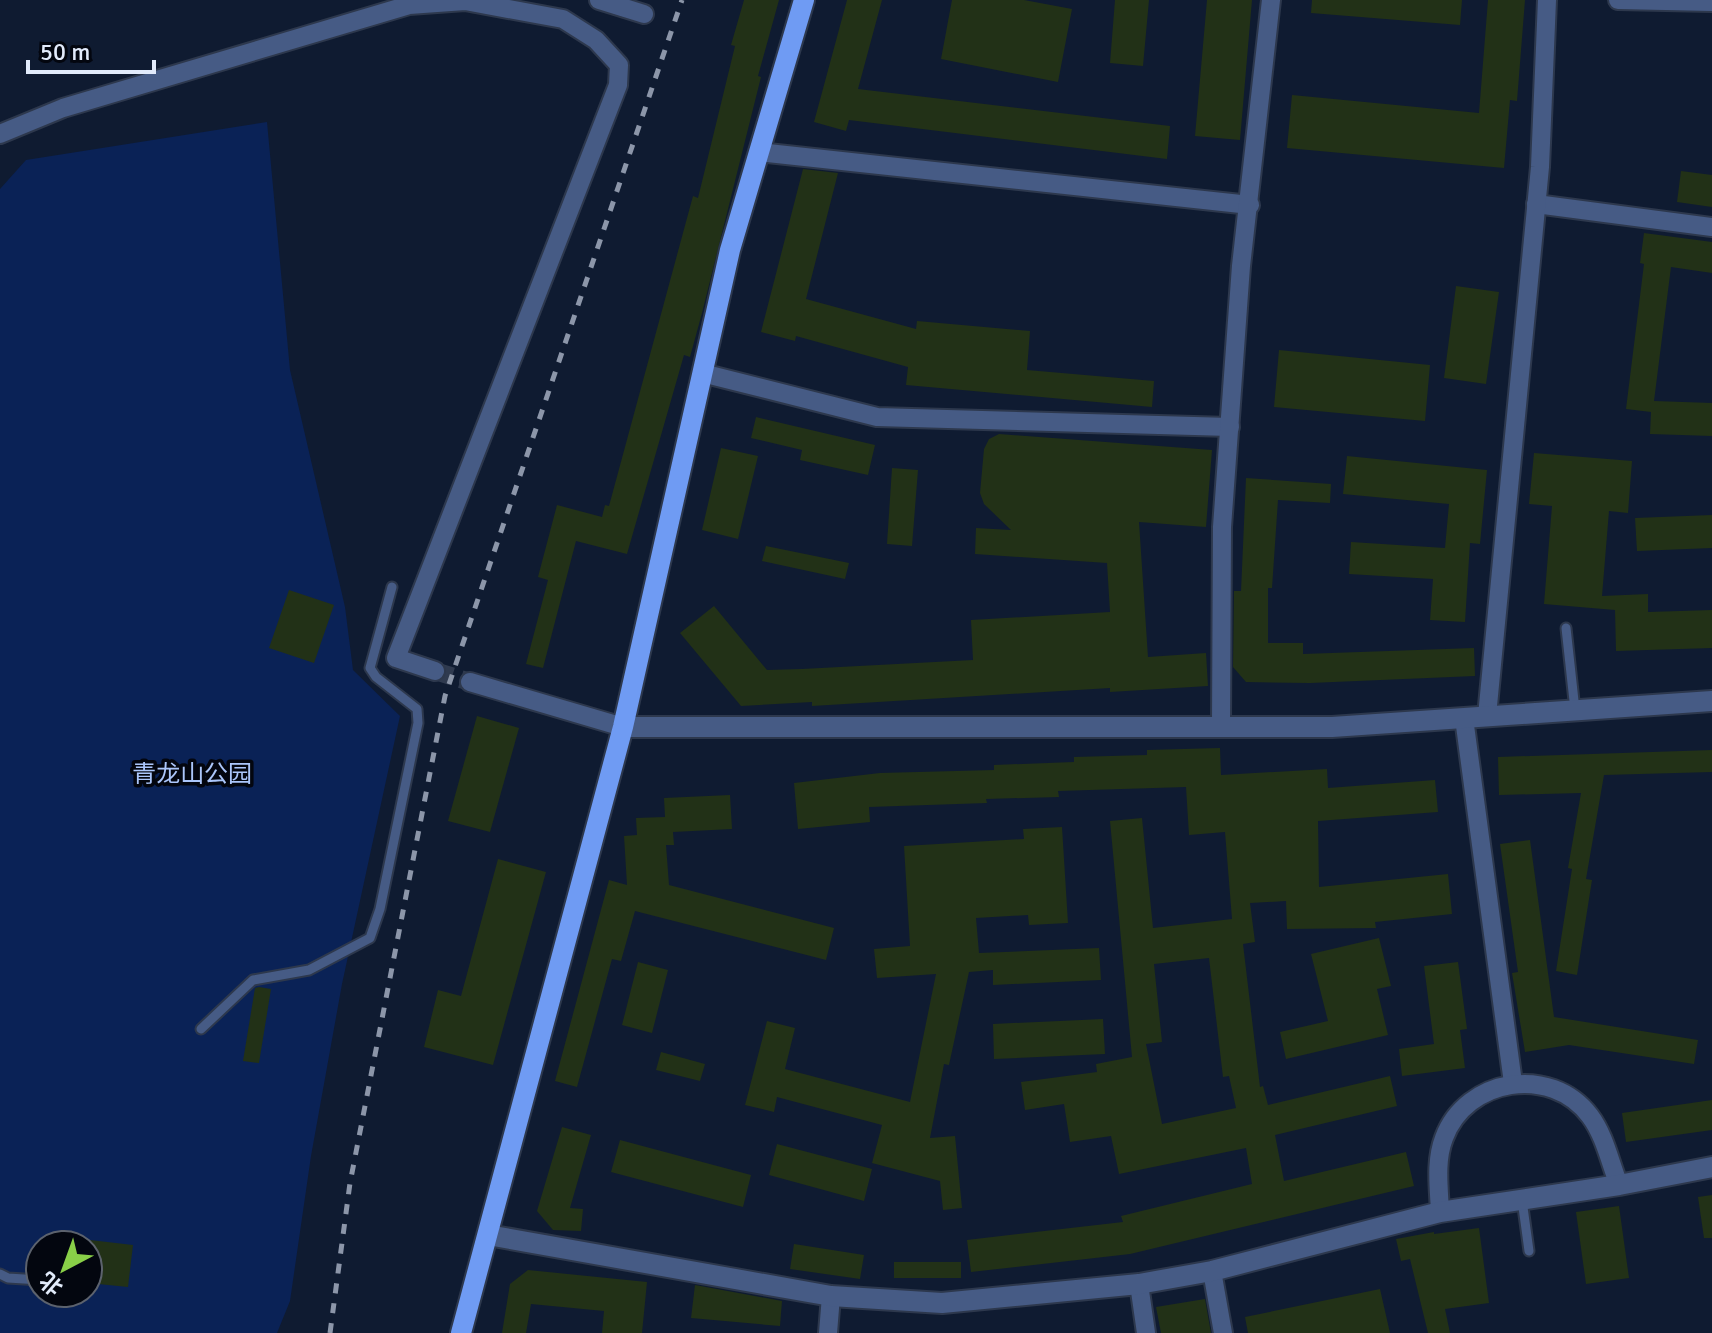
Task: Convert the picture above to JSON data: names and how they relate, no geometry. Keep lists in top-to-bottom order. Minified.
{"parks":["青龙山公园"],"scale_bar":"50 m","north":"bottom left"}
